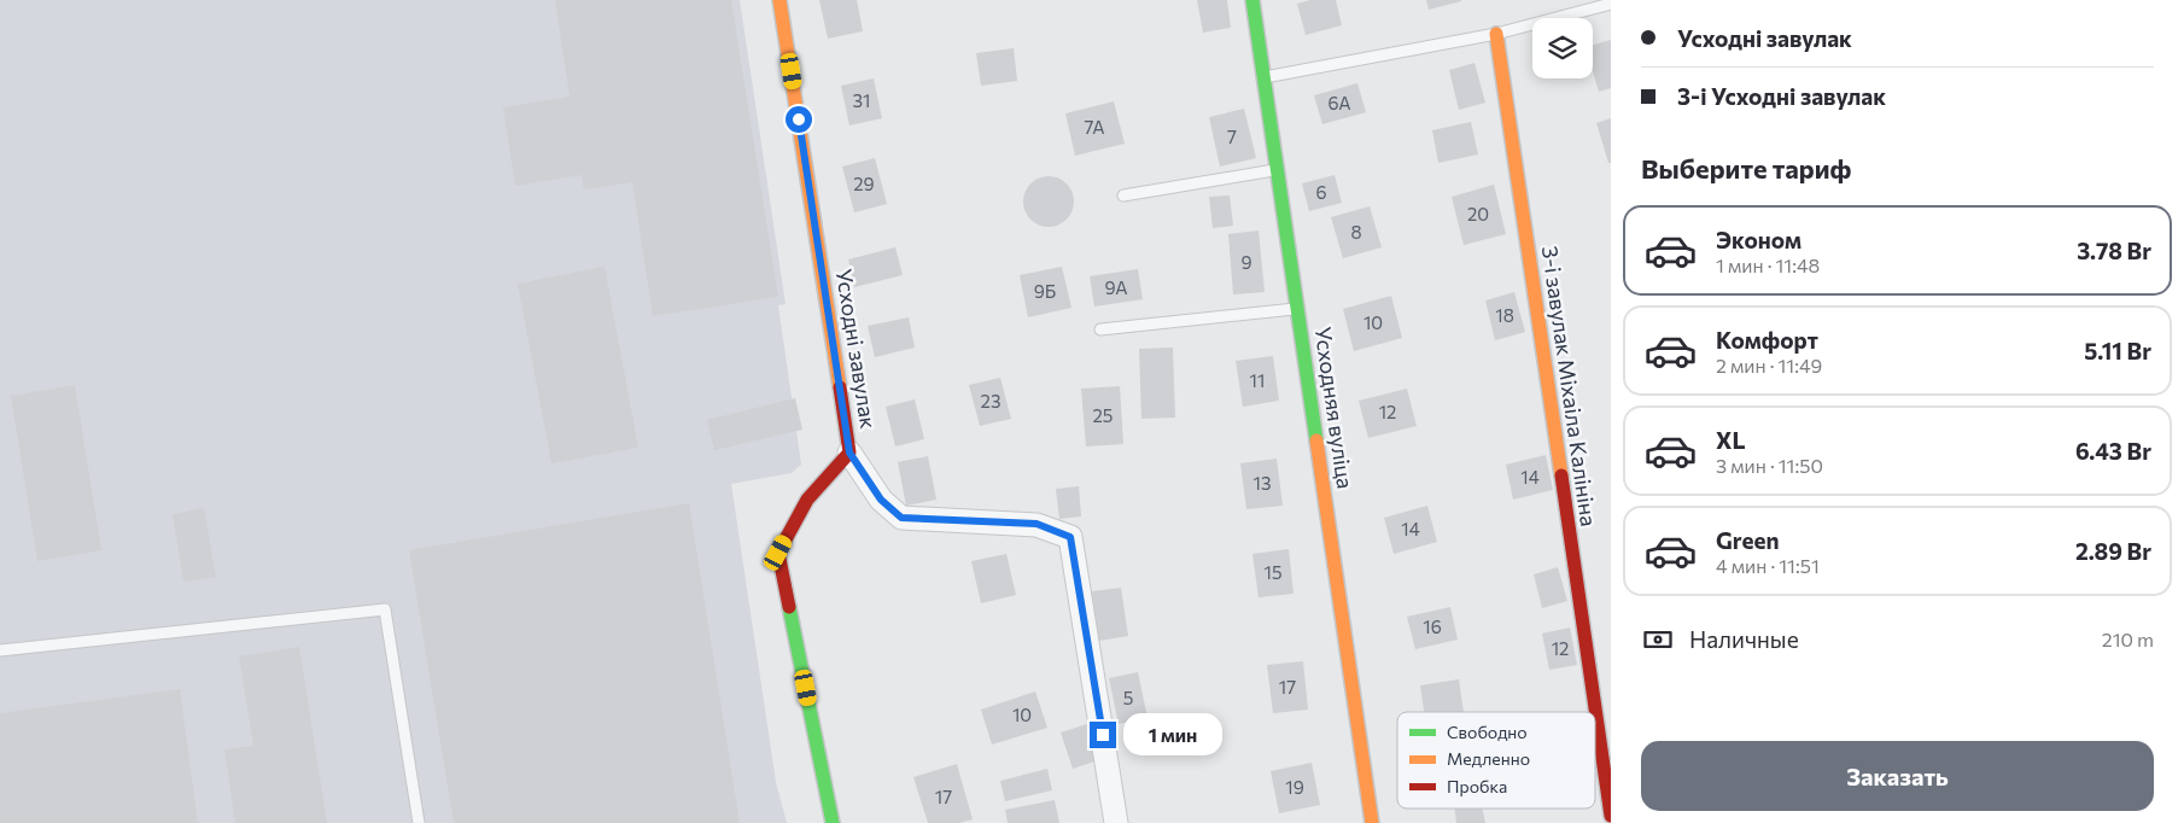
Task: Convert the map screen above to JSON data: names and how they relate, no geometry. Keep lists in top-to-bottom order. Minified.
{"streets":{"street":["Усходні завулак","3-і завулак Міхаіла Калініна","Усходняя вуліца"]},"house_numbers":["31","6А","7А","7","29","6","20","8","9","9А","9Б","18","10","11","23","12","25","14","13","14","15","16","12","17","5","10","19","17"],"legend":["Свободно","Медленно","Пробка"],"page":{"banner":["Усходні завулак","3-і Усходні завулак"],"heading":"Выберите тариф","list":[{"name":"Эконом","note":"1 мин · 11:48","value":"3.78 Br"},{"name":"Комфорт","note":"2 мин · 11:49","value":"5.11 Br"},{"name":"XL","note":"3 мин · 11:50","value":"6.43 Br"},{"name":"Green","note":"4 мин · 11:51","value":"2.89 Br"}],"pay":["Наличные","210 m"],"bubble":"1 мин","buttons":"Заказать"}}
